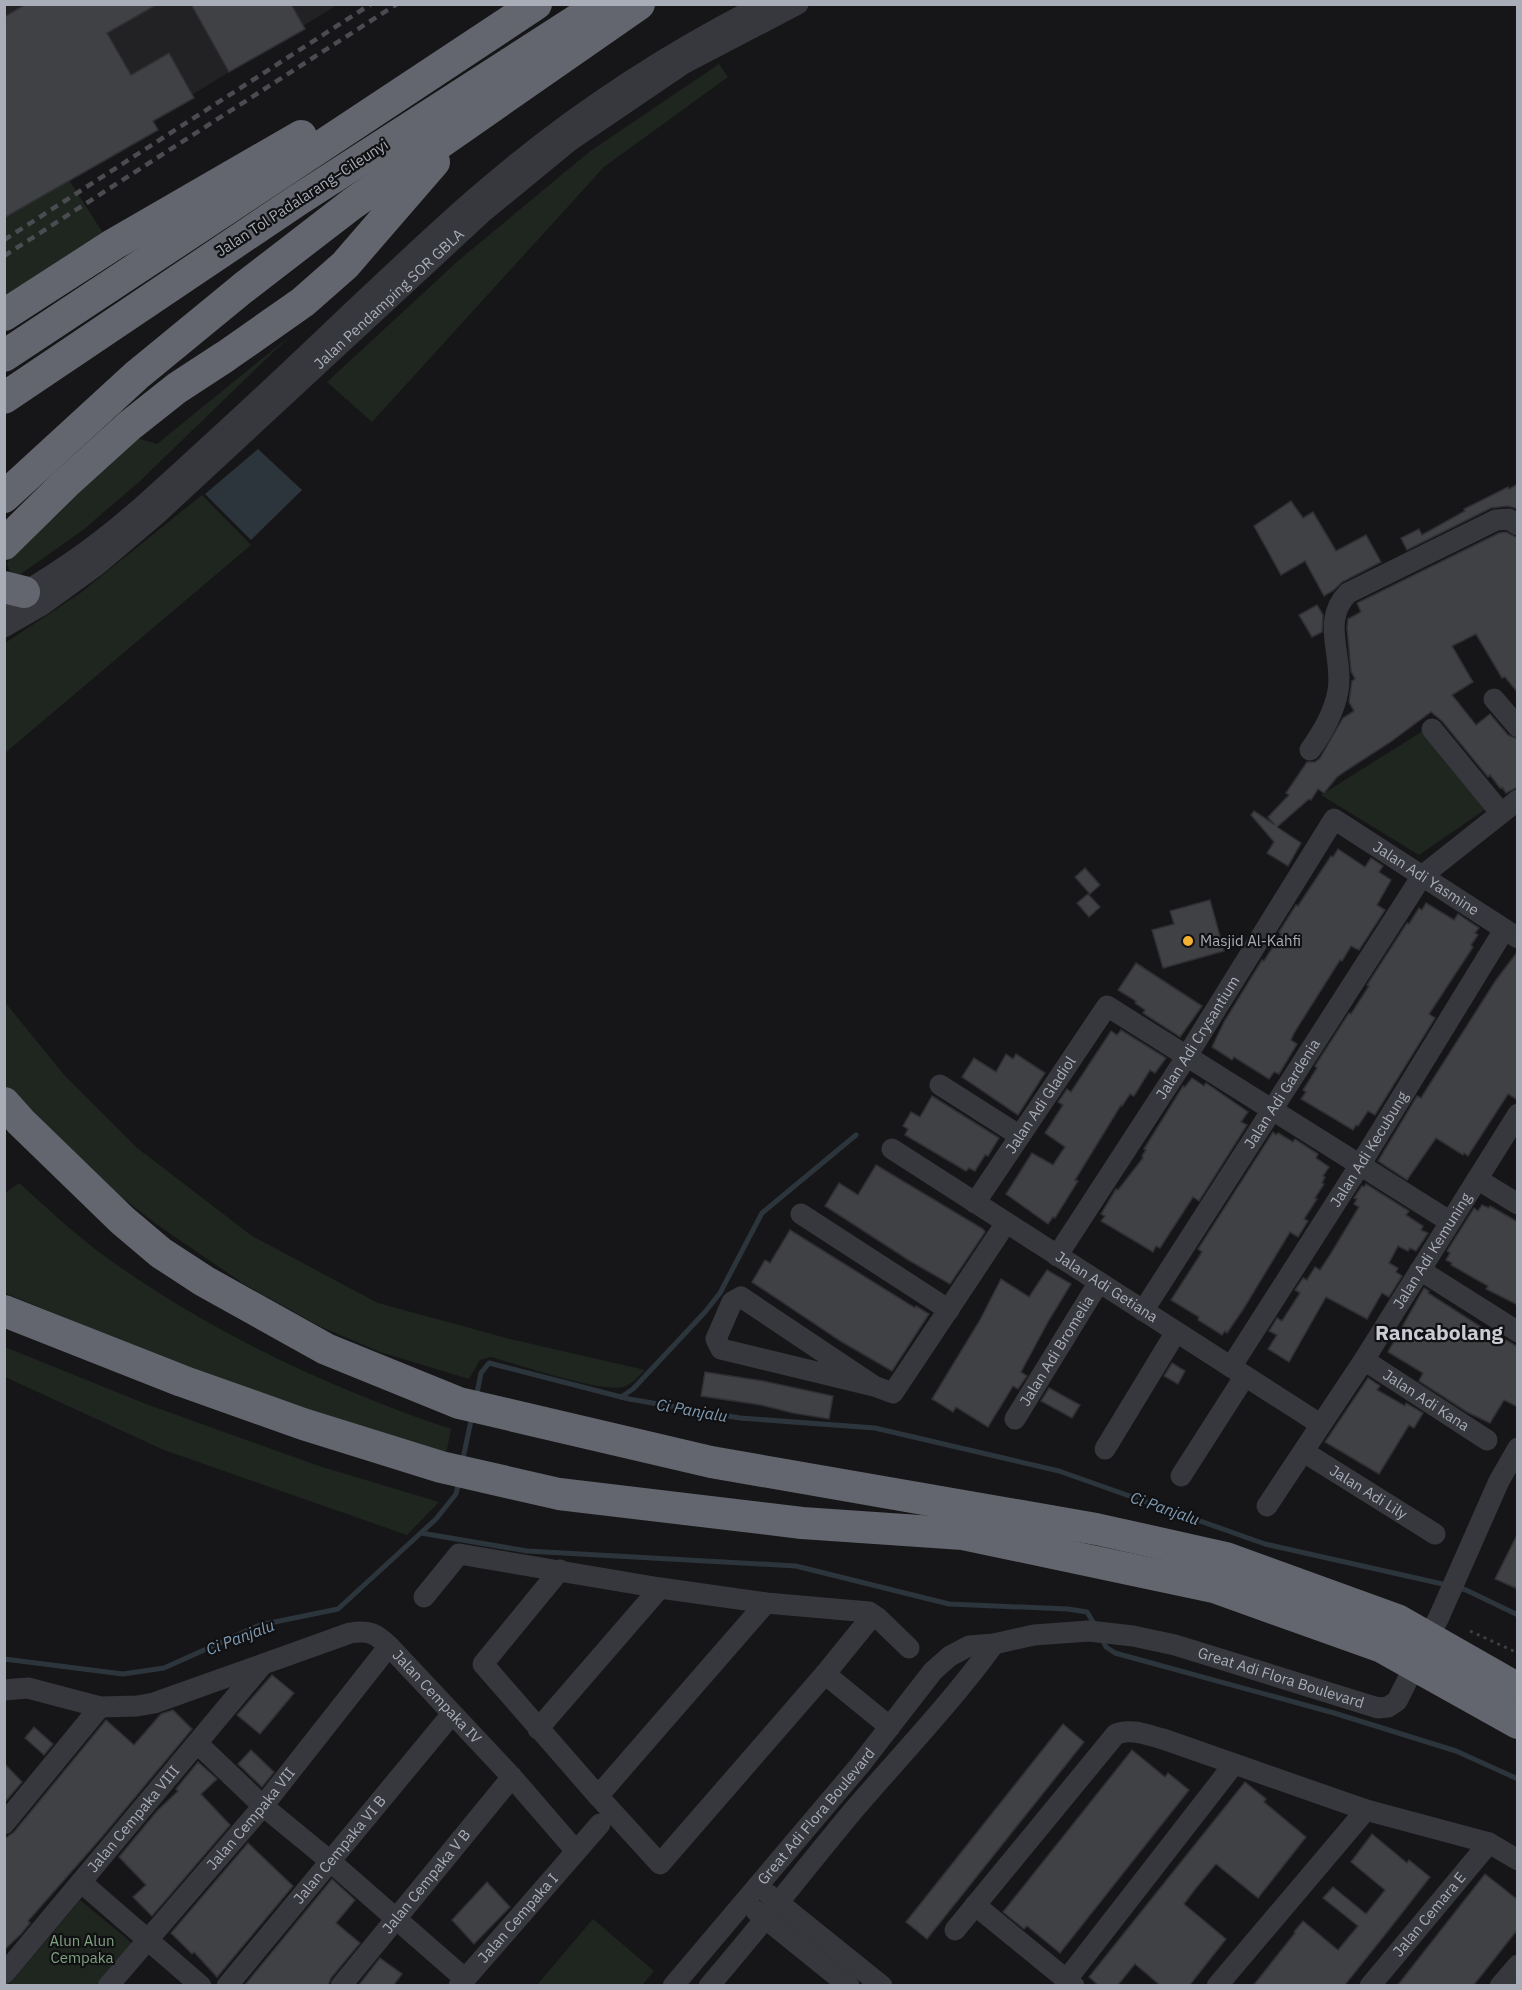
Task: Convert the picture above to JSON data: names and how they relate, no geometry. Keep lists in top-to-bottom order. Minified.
{"streets":{"highway":["Jalan Tol Padalarang–Cileunyi"],"street":["Jalan Pendamping SOR GBLA","Jalan Adi Yasmine","Jalan Adi Crysantium","Jalan Adi Gardenia","Jalan Adi Gladiol","Jalan Adi Kecubung","Jalan Adi Kemuning","Jalan Adi Getiana","Jalan Adi Bromelia","Jalan Adi Kana","Jalan Adi Lily","Great Adi Flora Boulevard","Jalan Cempaka IV","Jalan Cempaka VII","Jalan Cempaka VIII","Jalan Cempaka VI B","Jalan Cempaka V B","Jalan Cemara E","Jalan Cempaka I"]},"crossings":[["Jalan Adi Yasmine","Jalan Adi Crysantium"],["Jalan Adi Yasmine","Jalan Adi Gardenia"],["Jalan Adi Yasmine","Jalan Adi Kecubung"],["Jalan Adi Crysantium","Jalan Adi Gladiol"],["Jalan Adi Crysantium","Jalan Adi Getiana"],["Jalan Adi Gardenia","Jalan Adi Getiana"],["Jalan Adi Gladiol","Jalan Adi Getiana"],["Jalan Adi Kecubung","Jalan Adi Getiana"],["Jalan Adi Kemuning","Jalan Adi Getiana"],["Jalan Adi Kemuning","Jalan Adi Kana"],["Jalan Adi Kemuning","Jalan Adi Lily"],["Jalan Adi Getiana","Jalan Adi Bromelia"],["Jalan Cempaka IV","Jalan Cempaka VII"],["Jalan Cempaka IV","Jalan Cempaka VIII"],["Jalan Cempaka IV","Jalan Cempaka VI B"],["Jalan Cempaka IV","Jalan Cempaka V B"],["Jalan Cempaka IV","Jalan Cempaka I"]],"districts":["Rancabolang"],"water":["Ci Panjalu"],"parks":["Alun Alun Cempaka"],"places":["Masjid Al-Kahfi"]}
